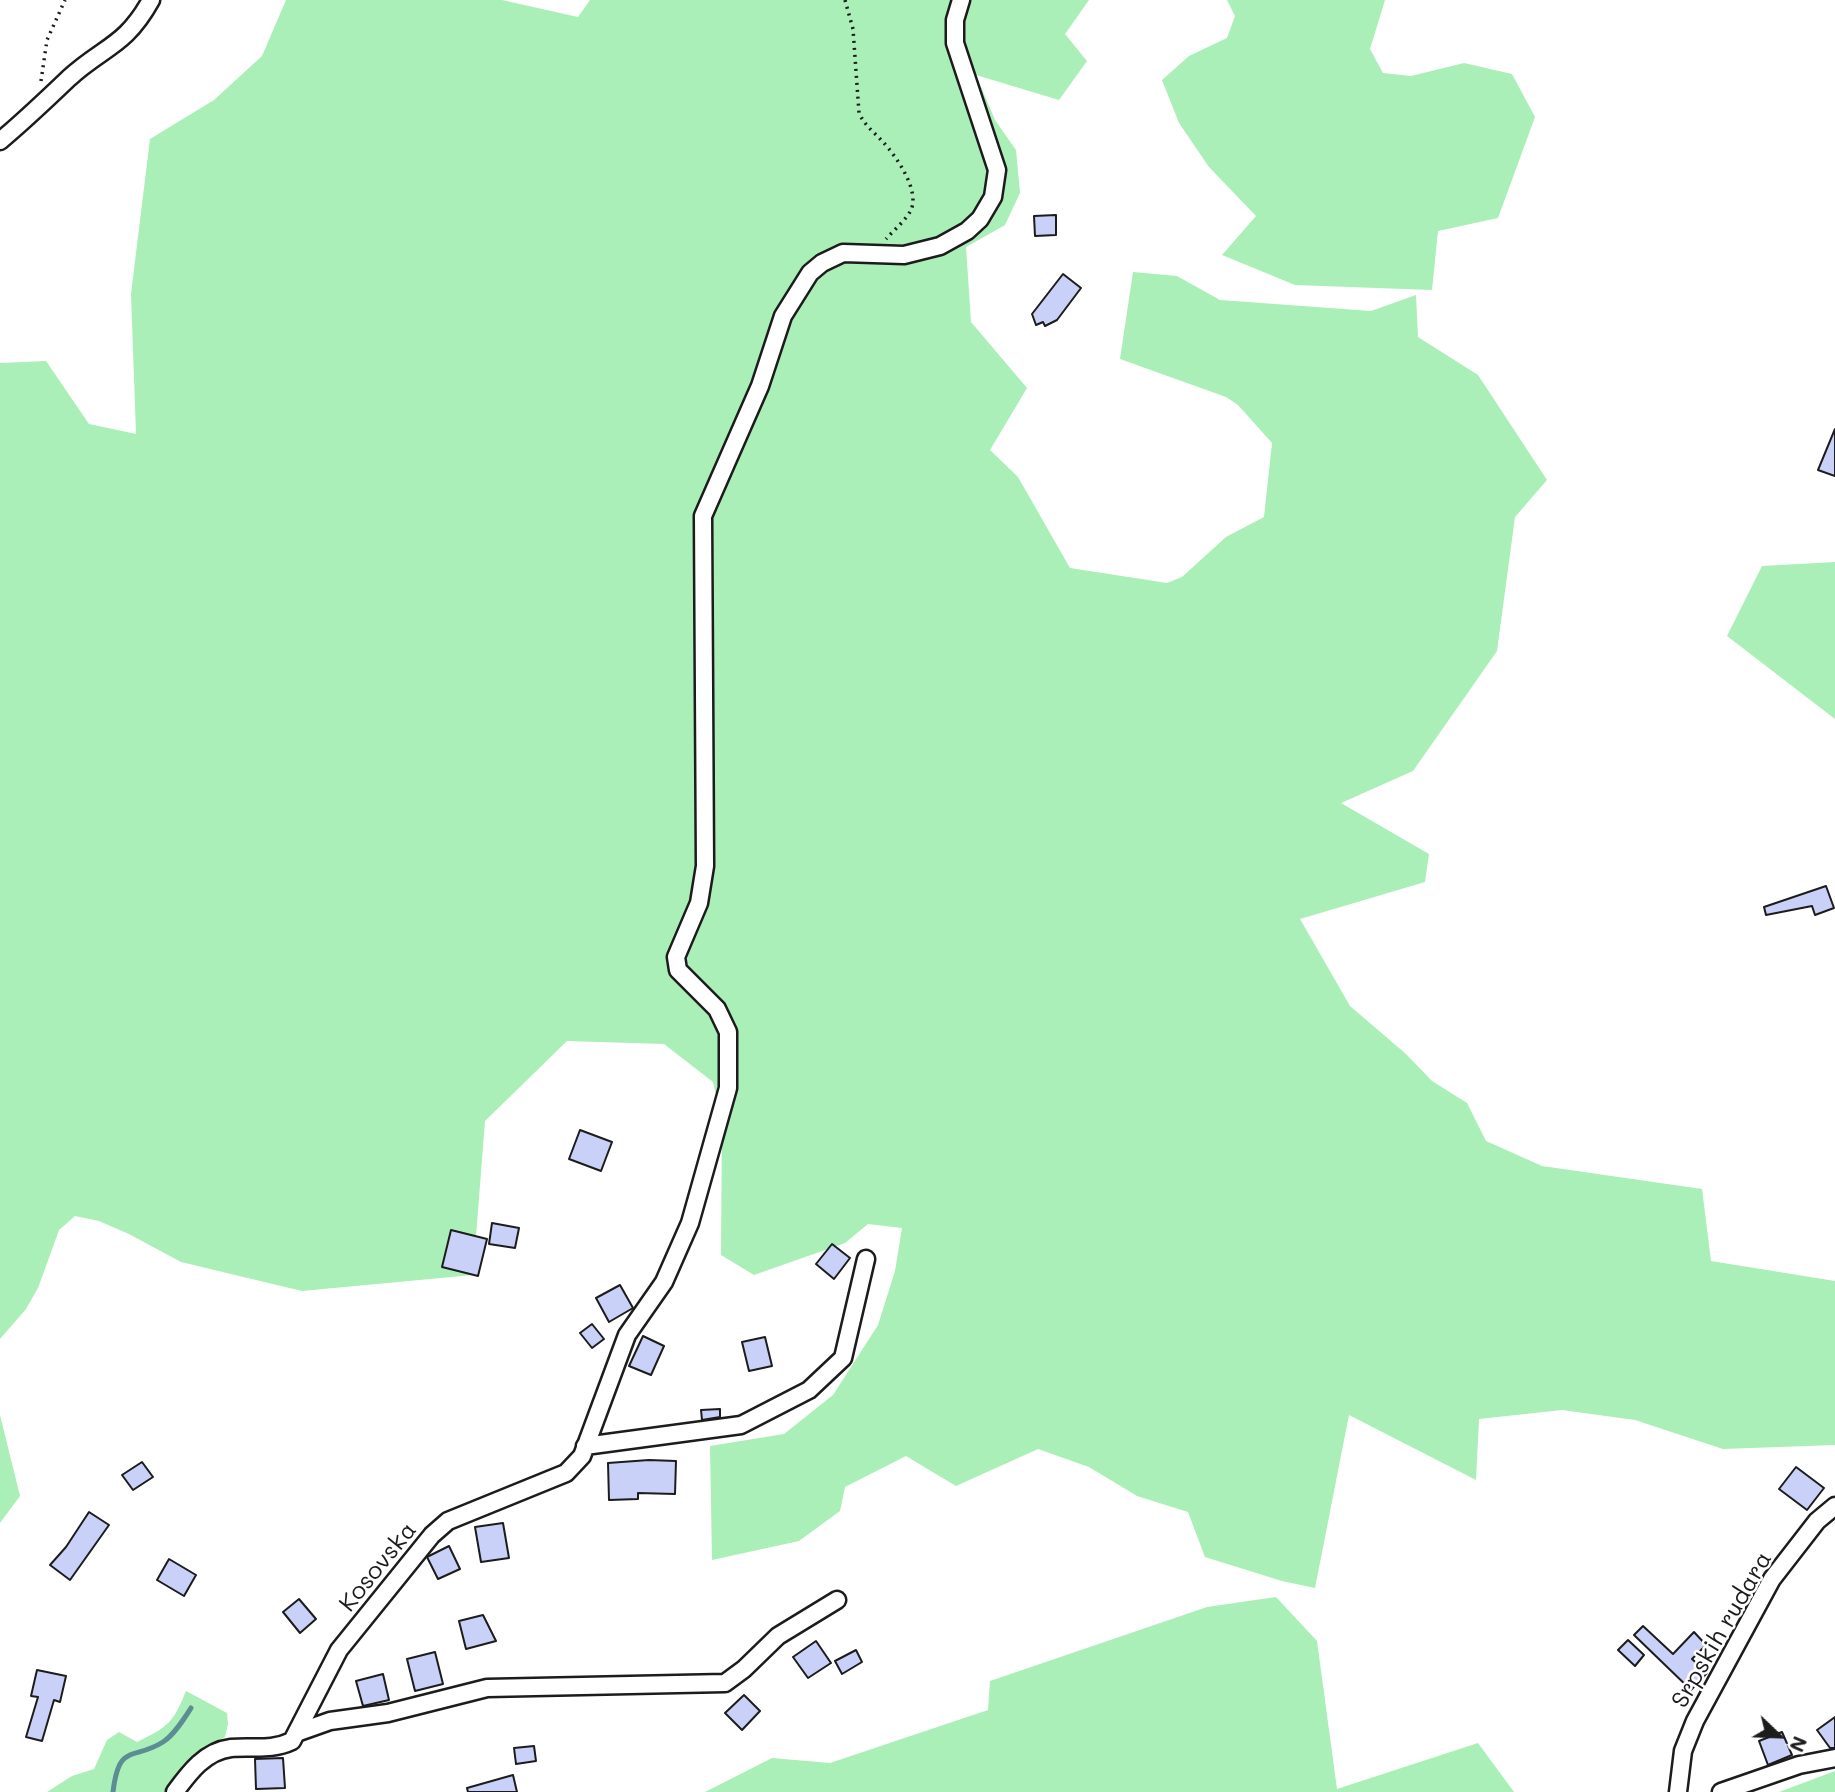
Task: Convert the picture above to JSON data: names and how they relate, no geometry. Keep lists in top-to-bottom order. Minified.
{"streets":{"street":["Kosovska","Srpskih rudara"]},"north":"bottom right"}
